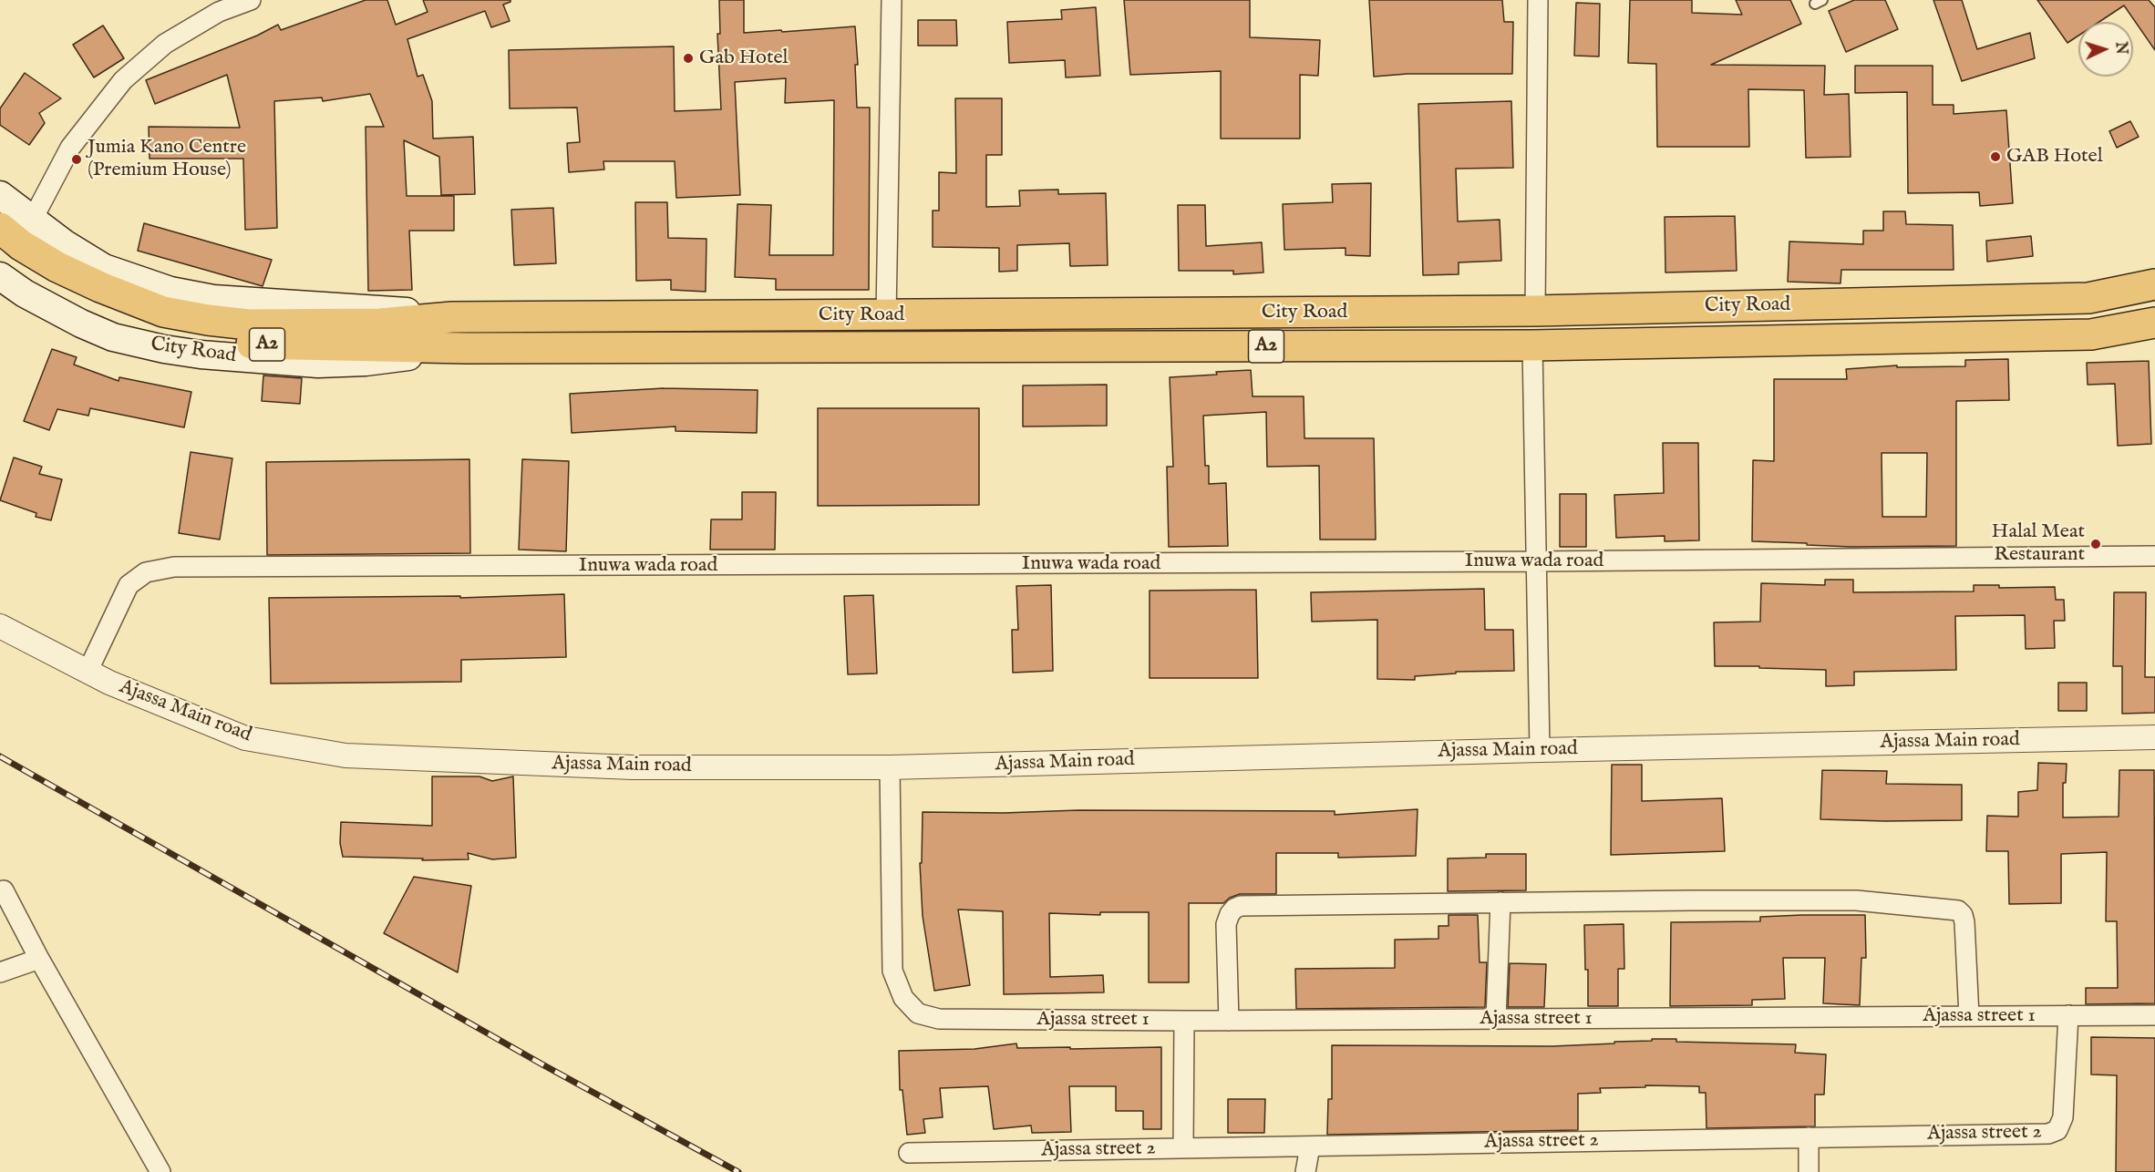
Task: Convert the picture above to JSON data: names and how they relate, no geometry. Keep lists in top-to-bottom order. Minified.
{"streets":{"highway":["City Road","A2"],"street":["Inuwa wada road","Ajassa Main road","Ajassa street 1","Ajassa street 2"]},"crossings":[["City Road","A2"],["Inuwa wada road","Ajassa Main road"],["Ajassa Main road","Ajassa street 1"],["Ajassa street 1","Ajassa street 2"]],"places":["Gab Hotel","GAB Hotel","Jumia Kano Centre (Premium House)","Halal Meat Restaurant"],"north":"right"}
